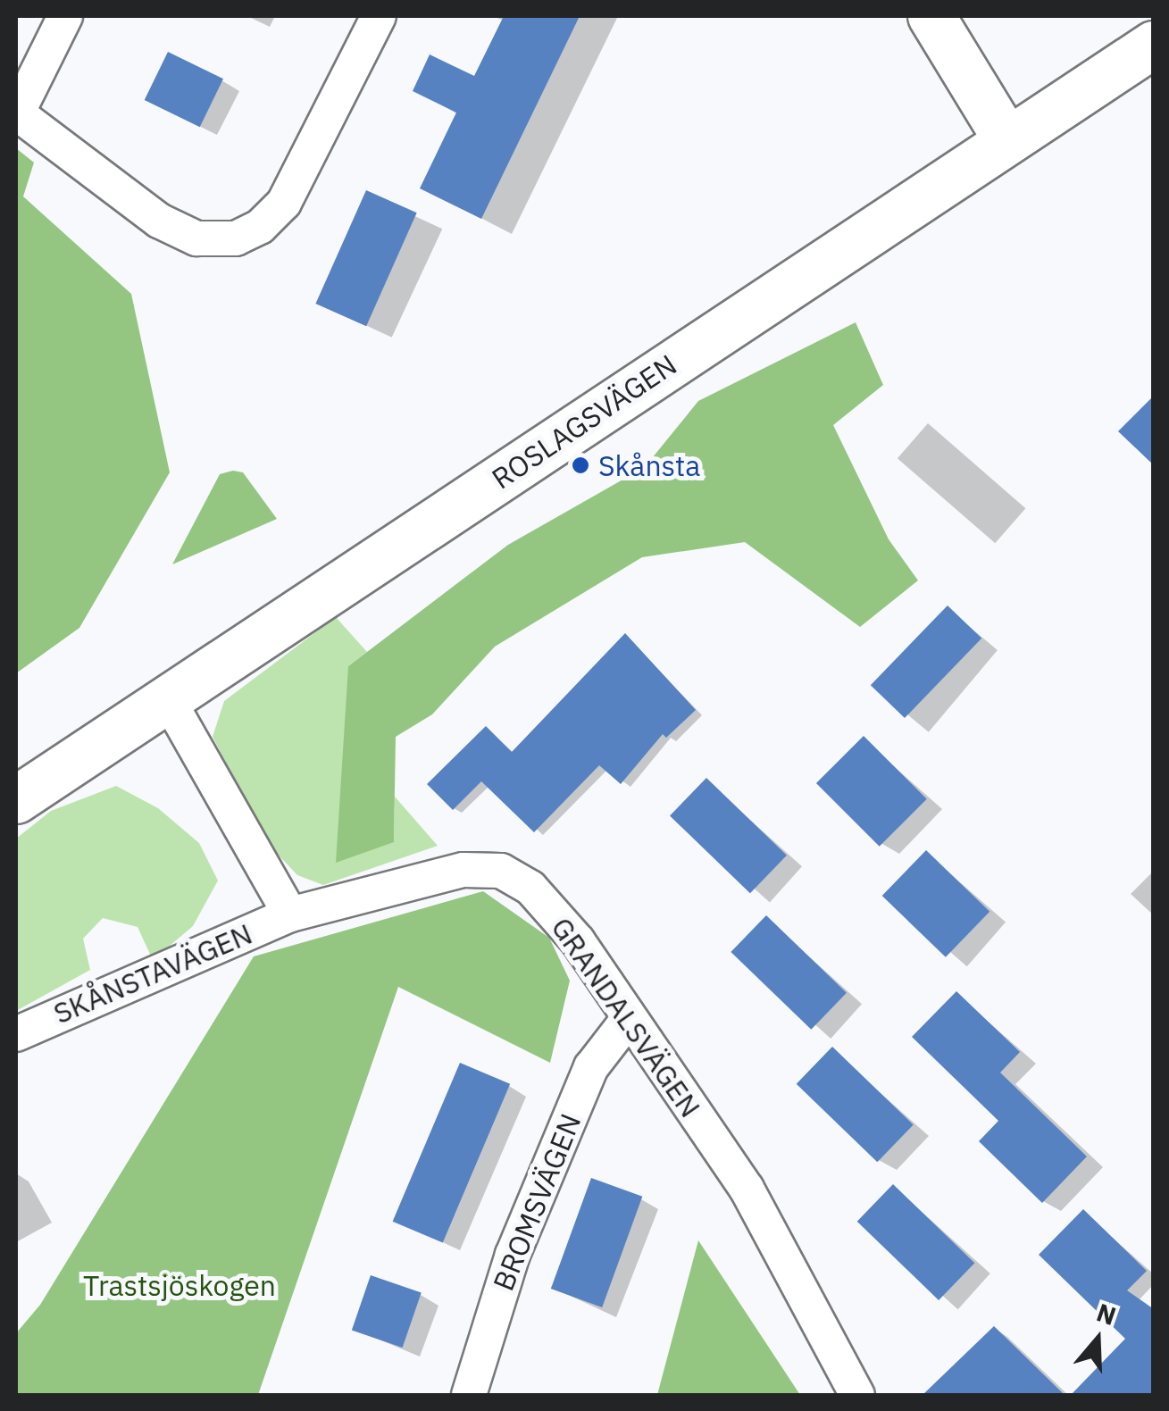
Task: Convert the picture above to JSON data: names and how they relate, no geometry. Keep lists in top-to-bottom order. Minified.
{"streets":{"main road":["ROSLAGSVÄGEN"],"street":["SKÅNSTAVÄGEN","GRANDALSVÄGEN","BROMSVÄGEN"]},"crossings":[["SKÅNSTAVÄGEN","GRANDALSVÄGEN"],["GRANDALSVÄGEN","BROMSVÄGEN"]],"parks":["Trastsjöskogen"],"places":["Skånsta"],"north":"top"}
